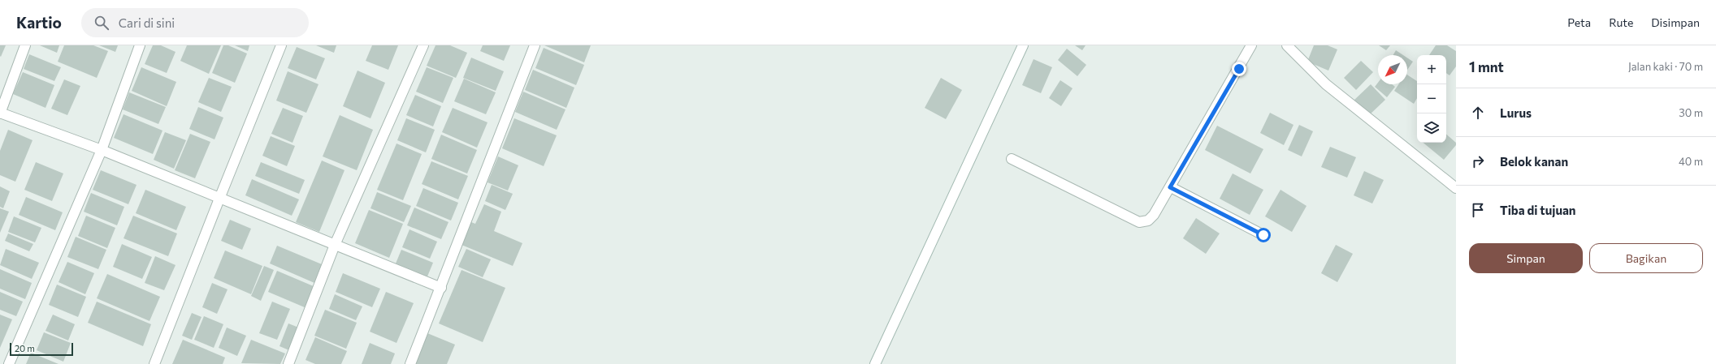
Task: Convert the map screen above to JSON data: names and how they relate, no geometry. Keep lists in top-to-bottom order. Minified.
{"scale_bar":"20 m","north":"bottom left","page":{"header":"Kartio","search":"Cari di sini","nav":["Peta","Rute","Disimpan"],"heading":["1 mnt","Jalan kaki · 70 m"],"map_buttons":["+","−"],"list":[["Lurus","30 m"],["Belok kanan","40 m"],"Tiba di tujuan"],"buttons":["Simpan","Bagikan"],"scale":"20 m"}}
